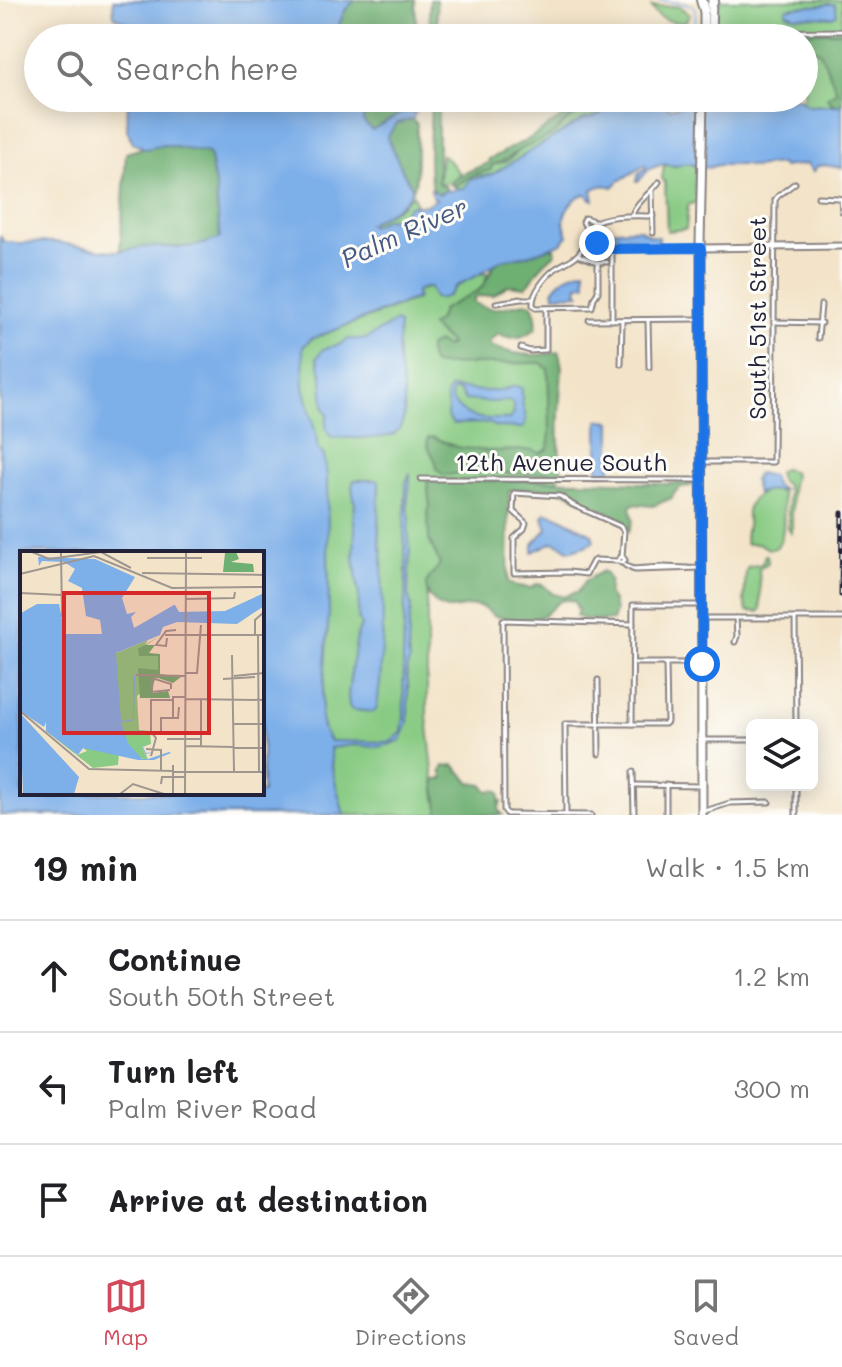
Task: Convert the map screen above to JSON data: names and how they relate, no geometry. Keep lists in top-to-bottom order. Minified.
{"streets":{"street":["South 51st Street","12th Avenue South"]},"water":["Palm River"],"page":{"search":"Search here","heading":["19 min","Walk · 1.5 km"],"list":[["Continue","South 50th Street","1.2 km"],["Turn left","Palm River Road","300 m"],"Arrive at destination"],"nav":["Map","Directions","Saved"]}}
